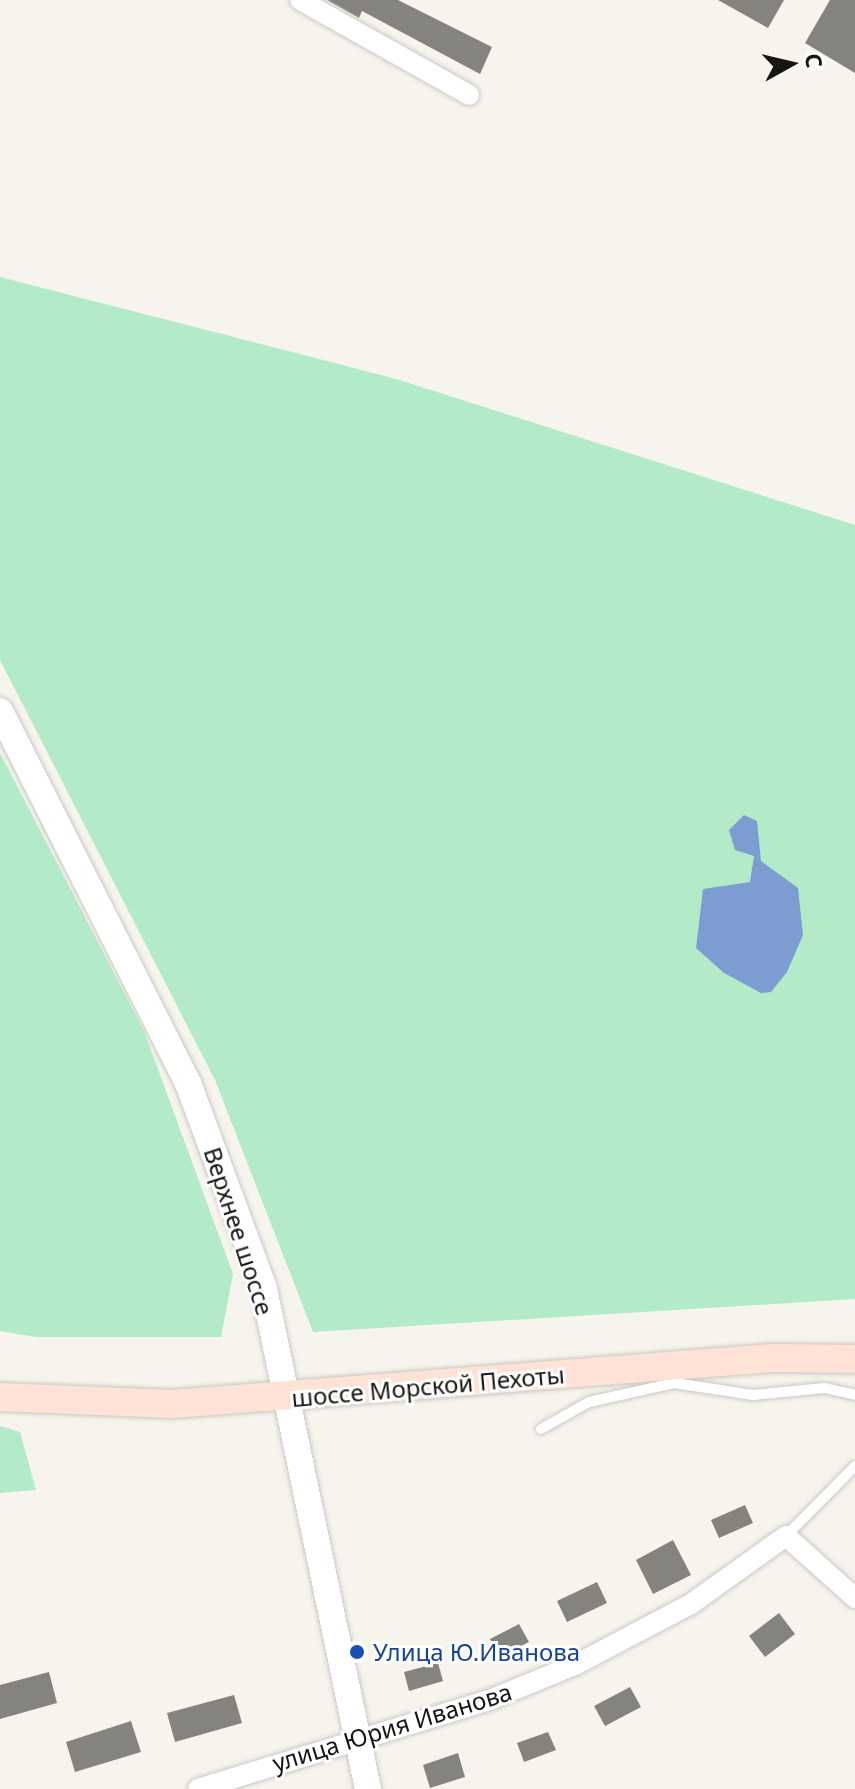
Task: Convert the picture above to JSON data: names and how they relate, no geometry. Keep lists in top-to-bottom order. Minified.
{"streets":{"main road":["шоссе Морской Пехоты"],"street":["Верхнее шоссе","улица Юрия Иванова"]},"crossings":[["Верхнее шоссе","шоссе Морской Пехоты"],["Верхнее шоссе","улица Юрия Иванова"]],"places":["Улица Ю.Иванова"],"north":"right"}
